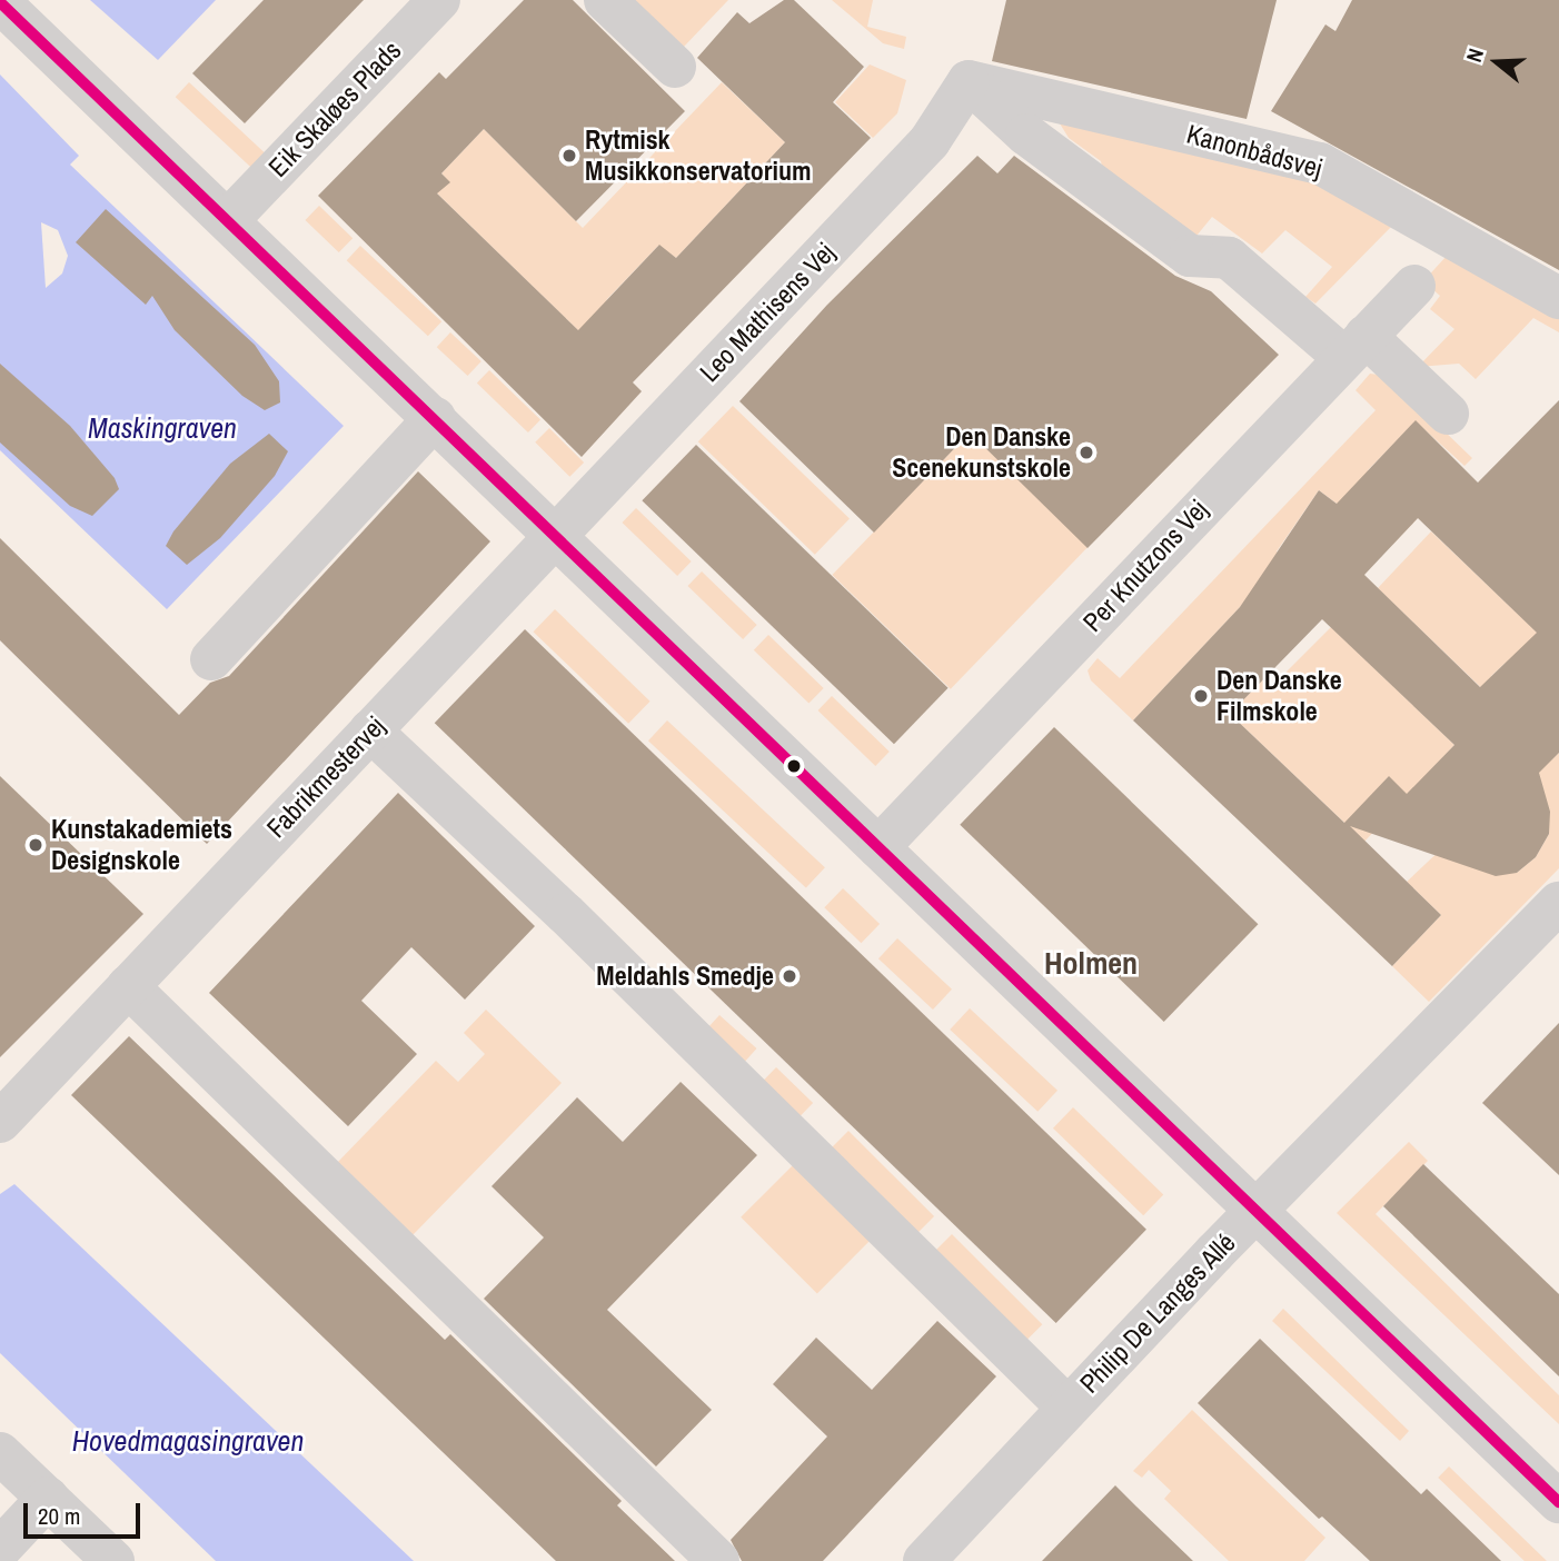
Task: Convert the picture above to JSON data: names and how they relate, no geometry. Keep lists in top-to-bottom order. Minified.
{"streets":{"street":["Eik Skaløes Plads","Kanonbådsvej","Leo Mathisens Vej","Per Knutzons Vej","Fabrikmestervej","Philip De Langes Allé"]},"crossings":[["Kanonbådsvej","Leo Mathisens Vej"],["Leo Mathisens Vej","Fabrikmestervej"]],"districts":["Holmen"],"water":["Maskingraven","Hovedmagasingraven"],"places":["Rytmisk Musikkonservatorium","Den Danske Scenekunstskole","Den Danske Filmskole","Kunstakademiets Designskole","Meldahls Smedje"],"scale_bar":"20 m","north":"left"}
